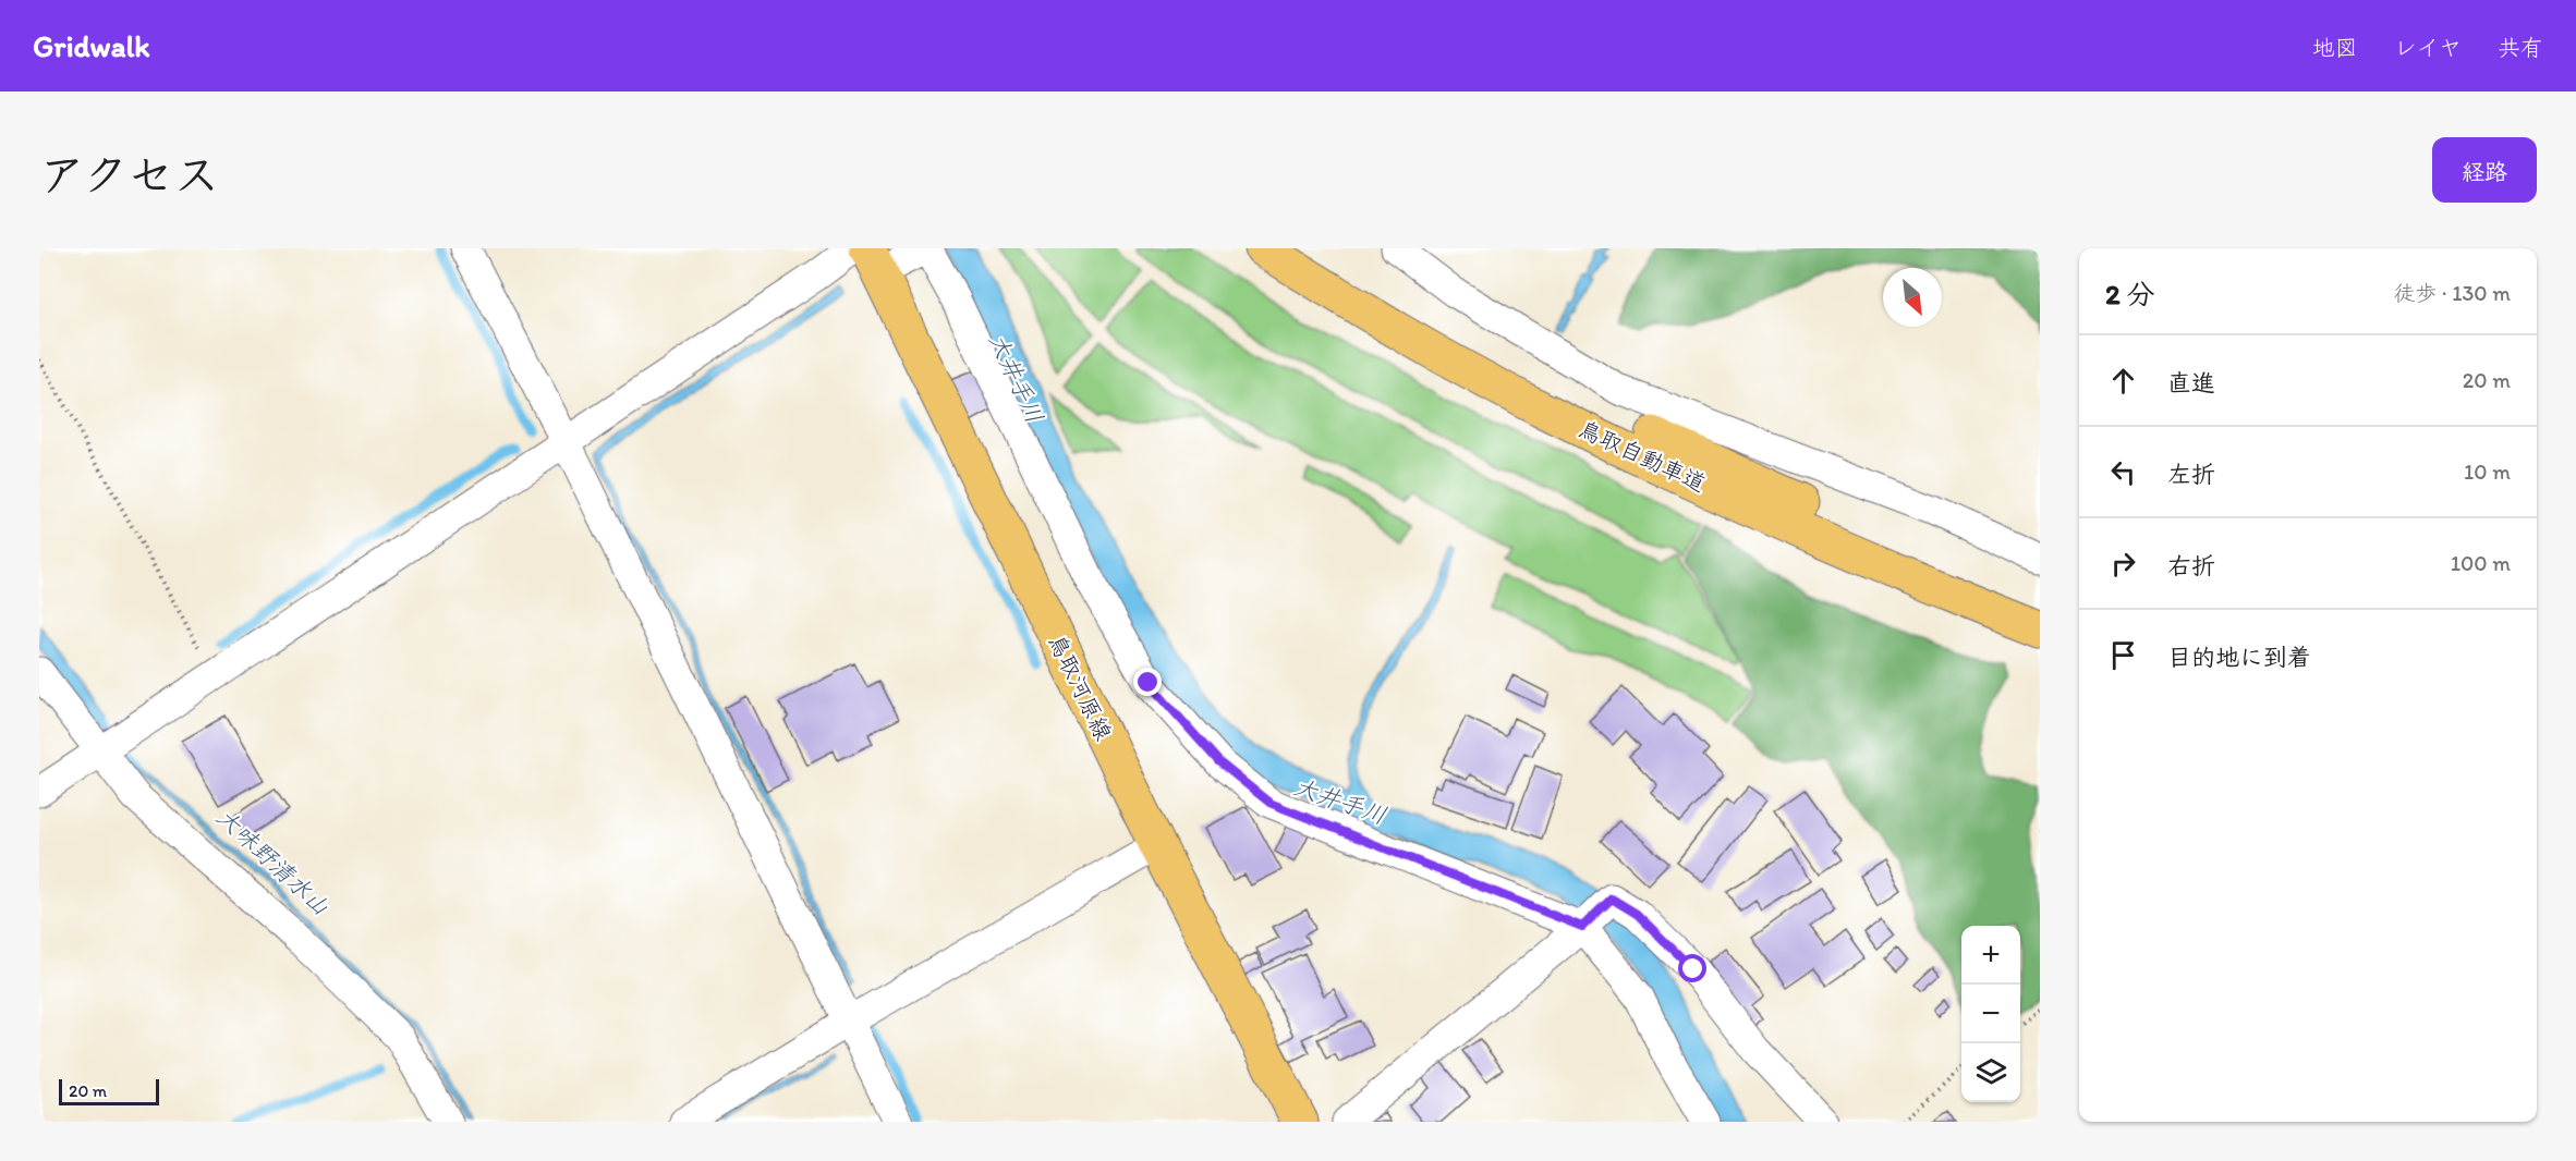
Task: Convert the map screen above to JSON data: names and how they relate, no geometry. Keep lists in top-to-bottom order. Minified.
{"streets":{"main road":["鳥取自動車道","鳥取河原線"]},"water":["大井手川","大味野清水山"],"scale_bar":"20 m","north":"bottom right","page":{"header":"Gridwalk","nav":["地図","レイヤ","共有"],"title":"アクセス","buttons":"経路","heading":["2 分","徒歩 · 130 m"],"list":[["直進","20 m"],["左折","10 m"],["右折","100 m"],"目的地に到着"],"map_buttons":["+","−"],"scale":"20 m"}}
